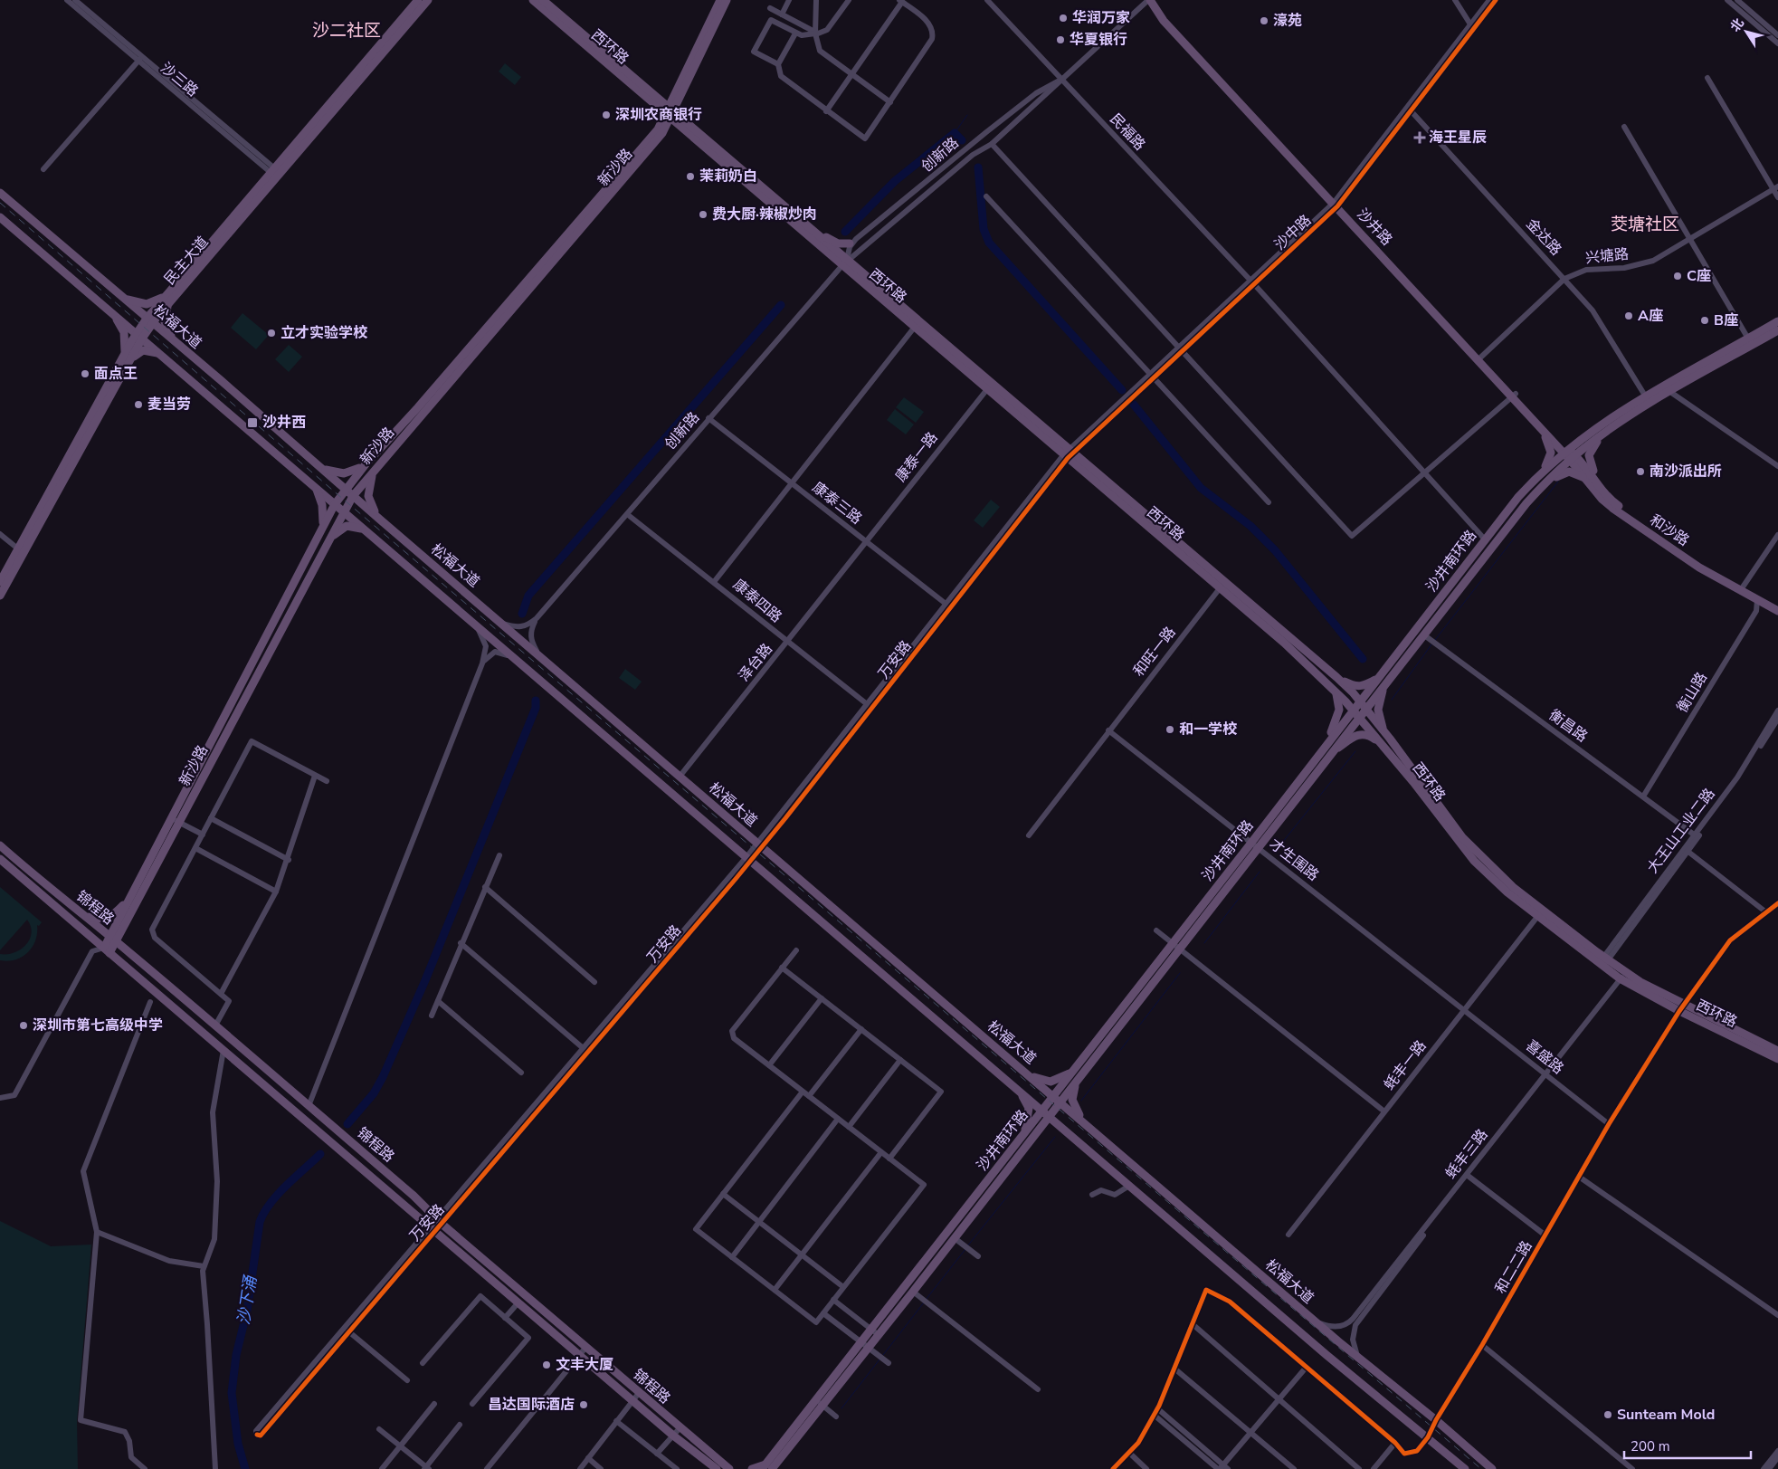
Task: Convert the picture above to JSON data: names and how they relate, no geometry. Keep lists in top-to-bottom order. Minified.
{"streets":{"main road":["西环路","新沙路","沙井路","民主大道","松福大道","和沙路","沙井南环路","锦程路"],"street":["沙三路","民福路","创新路","沙中路","金达路","兴塘路","康泰一路","康泰三路","康泰四路","和旺一路","万安路","泽台路","衡山路","衡昌路","大王山工业二路","才生围路","喜盛路","蚝丰一路","蚝丰三路","和二二路"]},"crossings":[["西环路","创新路"],["西环路","新沙路"],["西环路","沙中路"],["西环路","康泰一路"],["西环路","沙井南环路"],["西环路","和旺一路"],["西环路","万安路"],["西环路","大王山工业二路"],["西环路","蚝丰一路"],["西环路","蚝丰三路"],["西环路","和二二路"],["沙三路","民主大道"],["民福路","创新路"],["民福路","沙中路"],["民福路","沙井南环路"],["创新路","沙井路"],["创新路","松福大道"],["创新路","康泰三路"],["创新路","康泰四路"],["新沙路","松福大道"],["新沙路","锦程路"],["沙井路","沙中路"],["沙井路","兴塘路"],["沙井路","和沙路"],["沙井路","沙井南环路"],["沙中路","金达路"],["沙中路","万安路"],["金达路","兴塘路"],["金达路","沙井南环路"],["民主大道","松福大道"],["松福大道","沙井南环路"],["松福大道","万安路"],["松福大道","泽台路"],["松福大道","蚝丰三路"],["松福大道","和二二路"],["康泰一路","康泰三路"],["康泰一路","泽台路"],["康泰三路","万安路"],["康泰三路","泽台路"],["和沙路","沙井南环路"],["和沙路","衡山路"],["沙井南环路","衡昌路"],["沙井南环路","才生围路"],["康泰四路","万安路"],["康泰四路","泽台路"],["和旺一路","才生围路"],["万安路","锦程路"],["衡山路","衡昌路"],["衡昌路","大王山工业二路"],["才生围路","喜盛路"],["才生围路","蚝丰一路"],["喜盛路","蚝丰一路"],["喜盛路","蚝丰三路"],["喜盛路","和二二路"]],"districts":["沙二社区","茭塘社区"],"water":["沙下涌"],"places":{"other":["华润万家","濠苑","华夏银行","深圳农商银行","茉莉奶白","费大厨·辣椒炒肉","C座","A座","B座","立才实验学校","面点王","麦当劳","南沙派出所","和一学校","深圳市第七高级中学","文丰大厦","昌达国际酒店","Sunteam Mold"],"health":["海王星辰"],"transit":["沙井西"]},"scale_bar":"200 m","north":"top left"}
